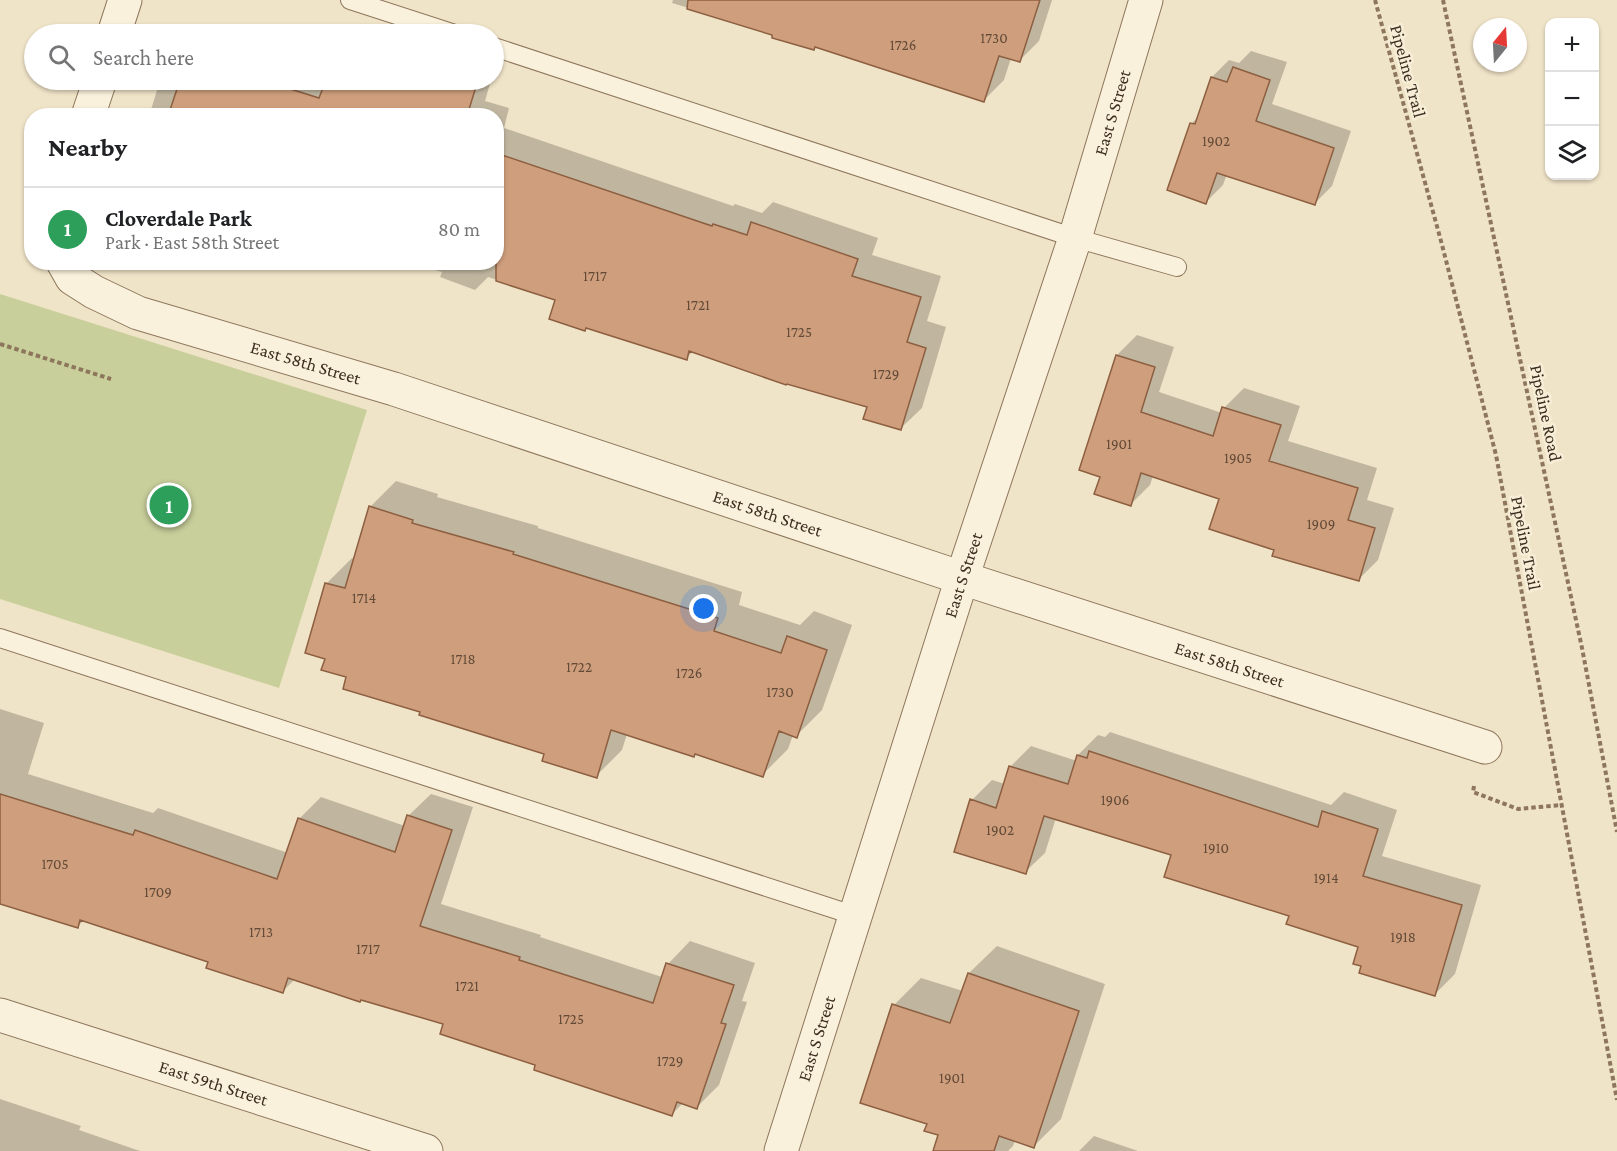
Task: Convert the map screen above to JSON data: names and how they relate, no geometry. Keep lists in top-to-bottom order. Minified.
{"streets":{"street":["East S Street","East 58th Street","East 59th Street"],"path":["Pipeline Trail","Pipeline Road"]},"crossings":[["East S Street","East 58th Street"]],"house_numbers":["1730","1726","1902","1717","1721","1725","1729","1901","1905","1909","1714","1718","1722","1726","1730","1906","1902","1910","1705","1914","1709","1713","1918","1717","1721","1725","1729","1901"],"north":"top","page":{"map_buttons":["+","−"],"search":"Search here","heading":"Nearby","list":[{"mark":"1","name":"Cloverdale Park","note":"Park · East 58th Street","value":"80 m"}],"pins":"1"}}
